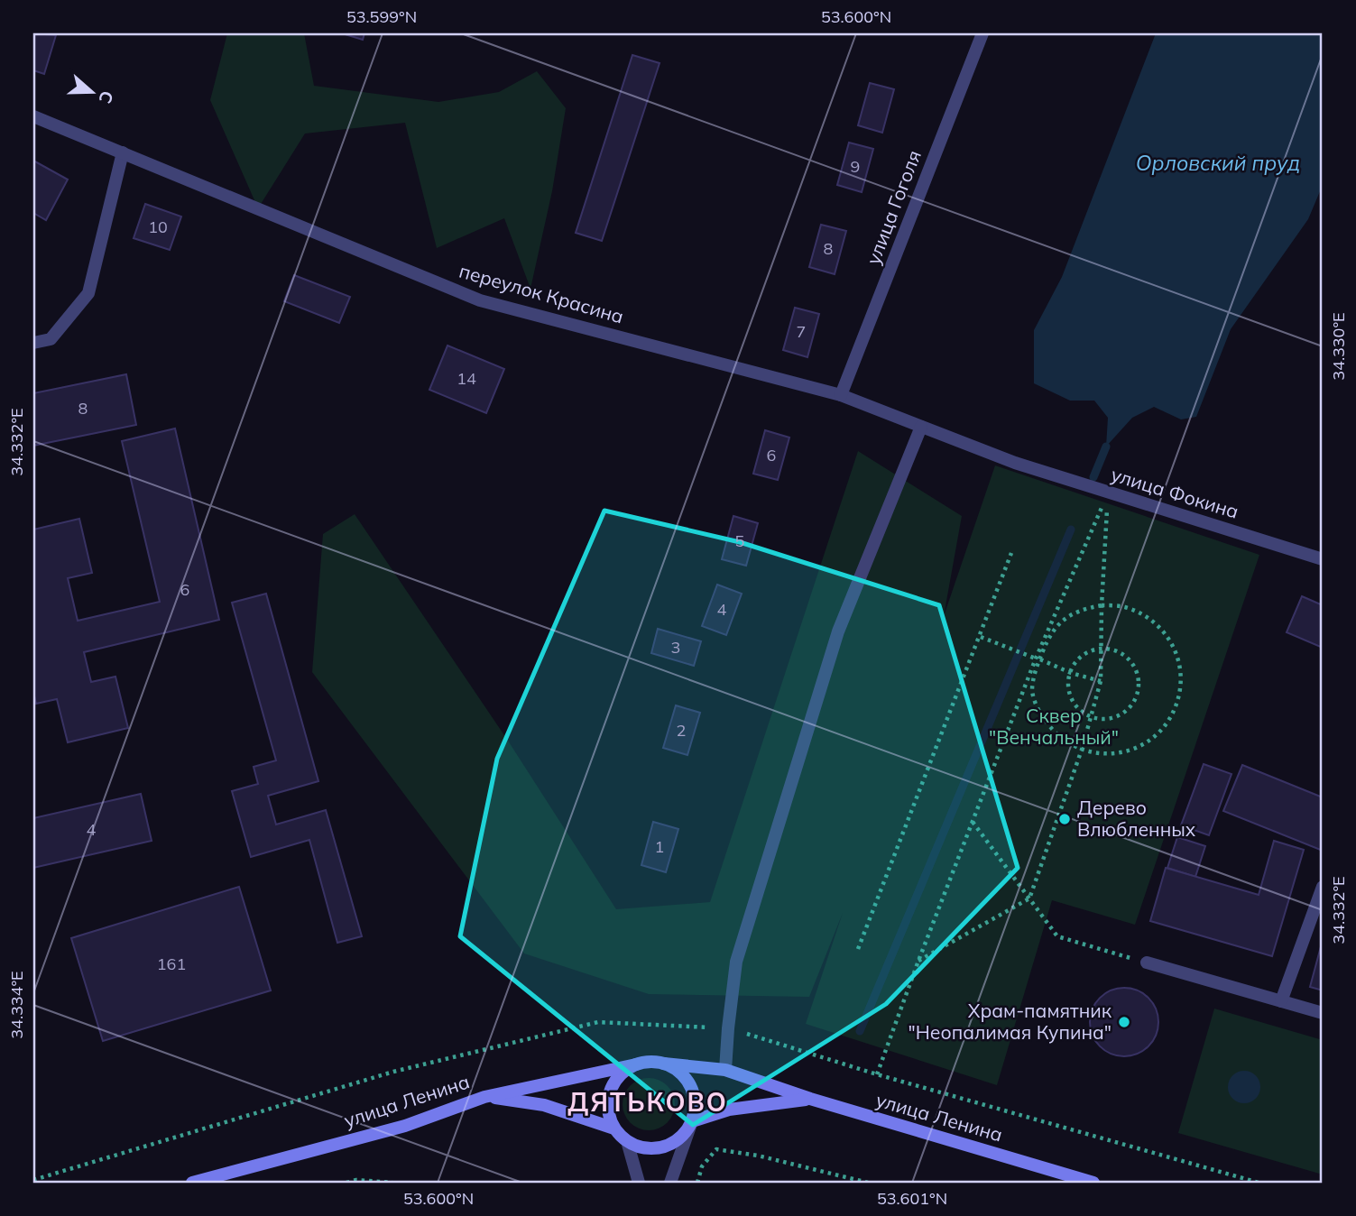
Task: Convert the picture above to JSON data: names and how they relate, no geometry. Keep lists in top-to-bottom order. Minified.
{"streets":{"main road":["улица Ленина"],"street":["улица Гоголя","переулок Красина","улица Фокина"]},"crossings":[["улица Гоголя","переулок Красина"],["переулок Красина","улица Фокина"]],"districts":["ДЯТЬКОВО"],"water":["Орловский пруд"],"parks":["Сквер \"Венчальный\""],"places":["Дерево Влюбленных","Храм-памятник \"Неопалимая Купина\""],"house_numbers":["9","10","8","7","14","8","6","5","6","4","3","2","4","1","161"],"north":"right","coordinates":["53.599°N","53.600°N","34.330°E","34.332°E","34.334°E","53.601°N"]}
